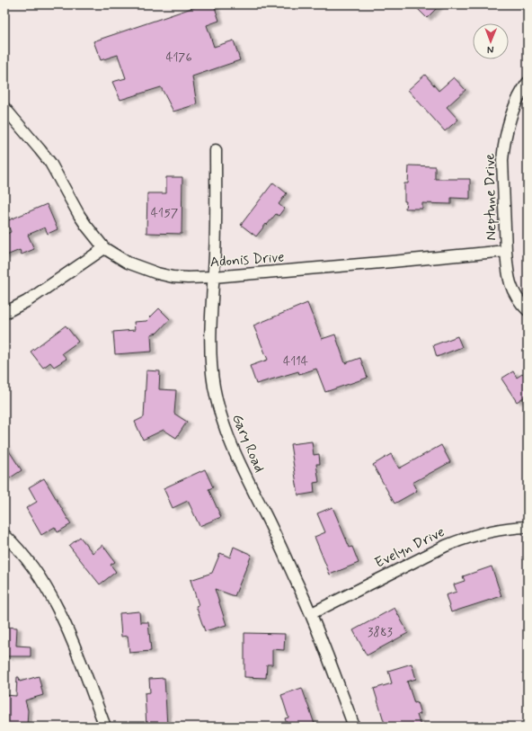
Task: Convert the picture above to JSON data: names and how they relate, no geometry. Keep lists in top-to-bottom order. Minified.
{"streets":{"street":["Neptune Drive","Adonis Drive","Gary Road","Evelyn Drive"]},"crossings":[["Neptune Drive","Adonis Drive"],["Adonis Drive","Gary Road"],["Gary Road","Evelyn Drive"]],"house_numbers":["4176","4157","4114","3883"],"north":"bottom"}
